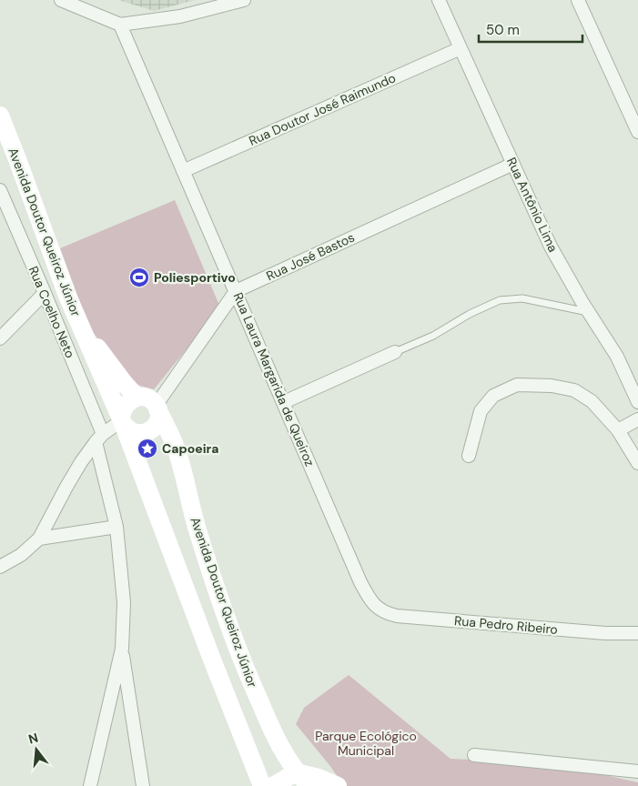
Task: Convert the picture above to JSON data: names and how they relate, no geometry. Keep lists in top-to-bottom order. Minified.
{"streets":{"main road":["Avenida Doutor Queiroz Júnior"],"street":["Rua Doutor José Raimundo","Rua Antônio Lima","Rua José Bastos","Rua Coelho Neto","Rua Laura Margarida de Queiroz","Rua Pedro Ribeiro"]},"crossings":[["Rua Doutor José Raimundo","Rua Antônio Lima"],["Rua Doutor José Raimundo","Rua Laura Margarida de Queiroz"],["Rua Antônio Lima","Rua José Bastos"],["Rua José Bastos","Rua Laura Margarida de Queiroz"],["Rua Laura Margarida de Queiroz","Rua Pedro Ribeiro"]],"parks":["Parque Ecológico Municipal"],"places":{"sports":["Poliesportivo"],"place":["Capoeira"]},"scale_bar":"50 m","north":"top"}
